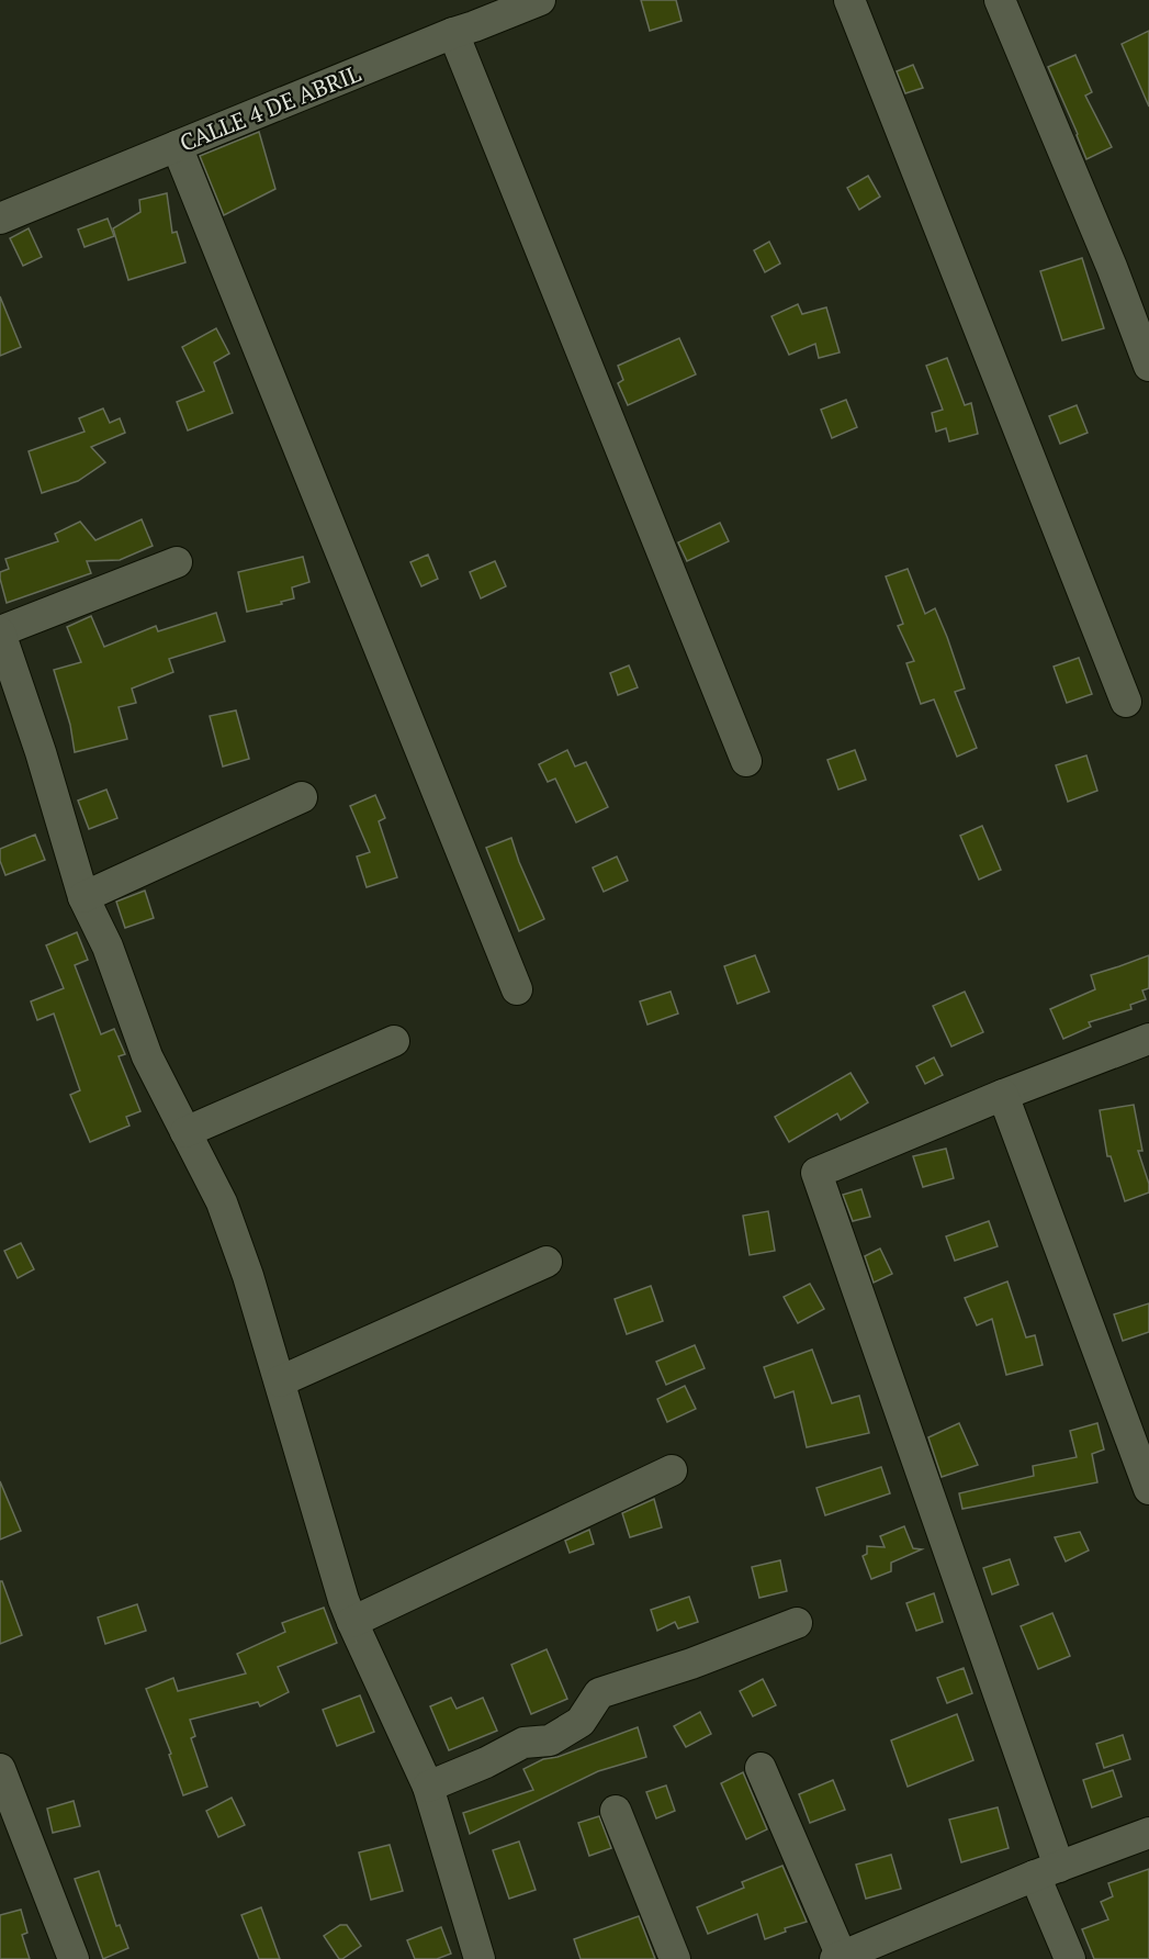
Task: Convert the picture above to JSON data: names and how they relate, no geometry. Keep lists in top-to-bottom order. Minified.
{"streets":{"street":["CALLE 4 DE ABRIL"]}}
